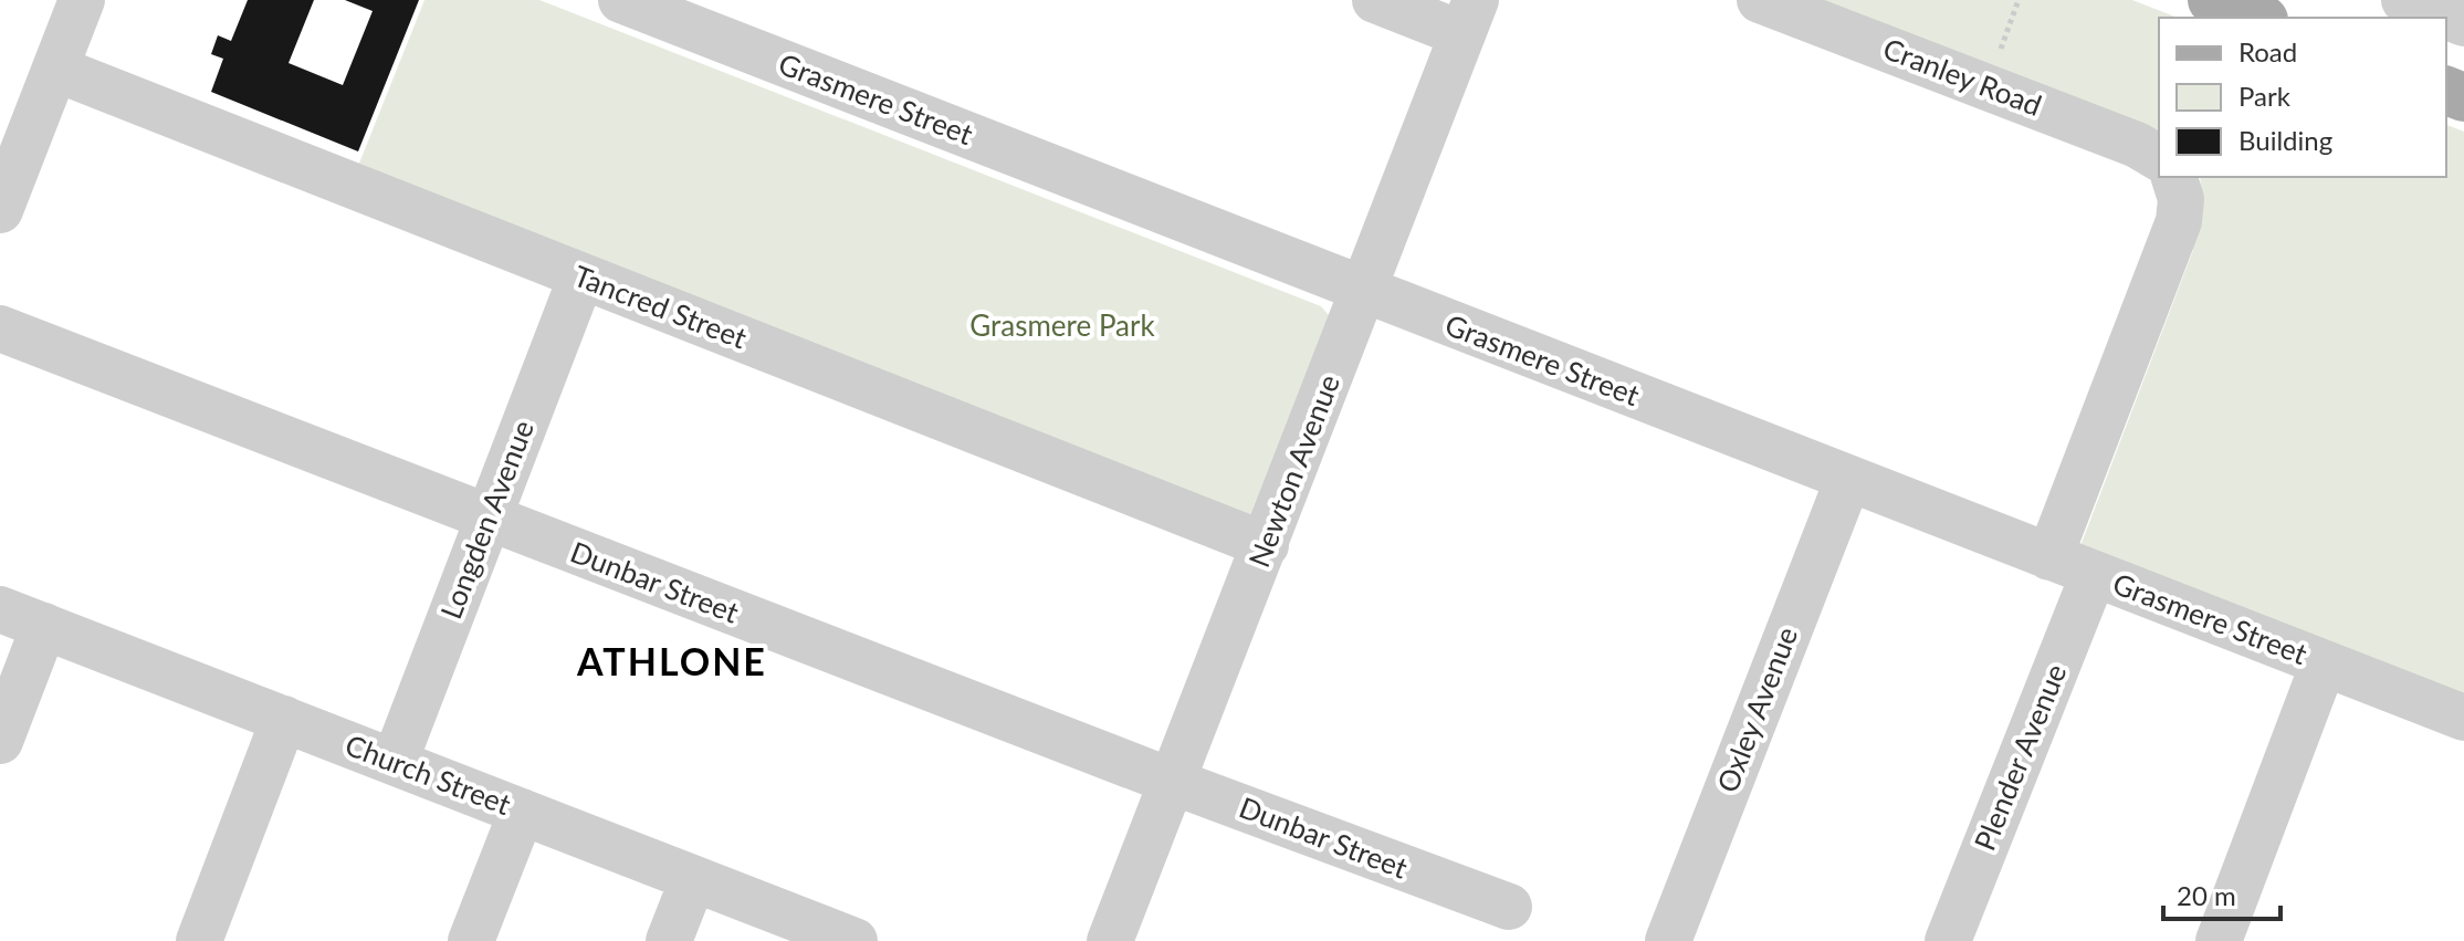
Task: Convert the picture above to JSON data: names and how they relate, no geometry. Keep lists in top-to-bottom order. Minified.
{"streets":{"street":["Cranley Road","Grasmere Street","Tancred Street","Newton Avenue","Longden Avenue","Dunbar Street","Oxley Avenue","Plender Avenue","Church Street"]},"crossings":[["Grasmere Street","Newton Avenue"],["Grasmere Street","Oxley Avenue"],["Grasmere Street","Plender Avenue"],["Tancred Street","Newton Avenue"],["Tancred Street","Longden Avenue"],["Newton Avenue","Dunbar Street"],["Longden Avenue","Dunbar Street"],["Longden Avenue","Church Street"]],"districts":["ATHLONE"],"parks":["Grasmere Park"],"legend":["Road","Park","Building"],"scale_bar":"20 m"}
